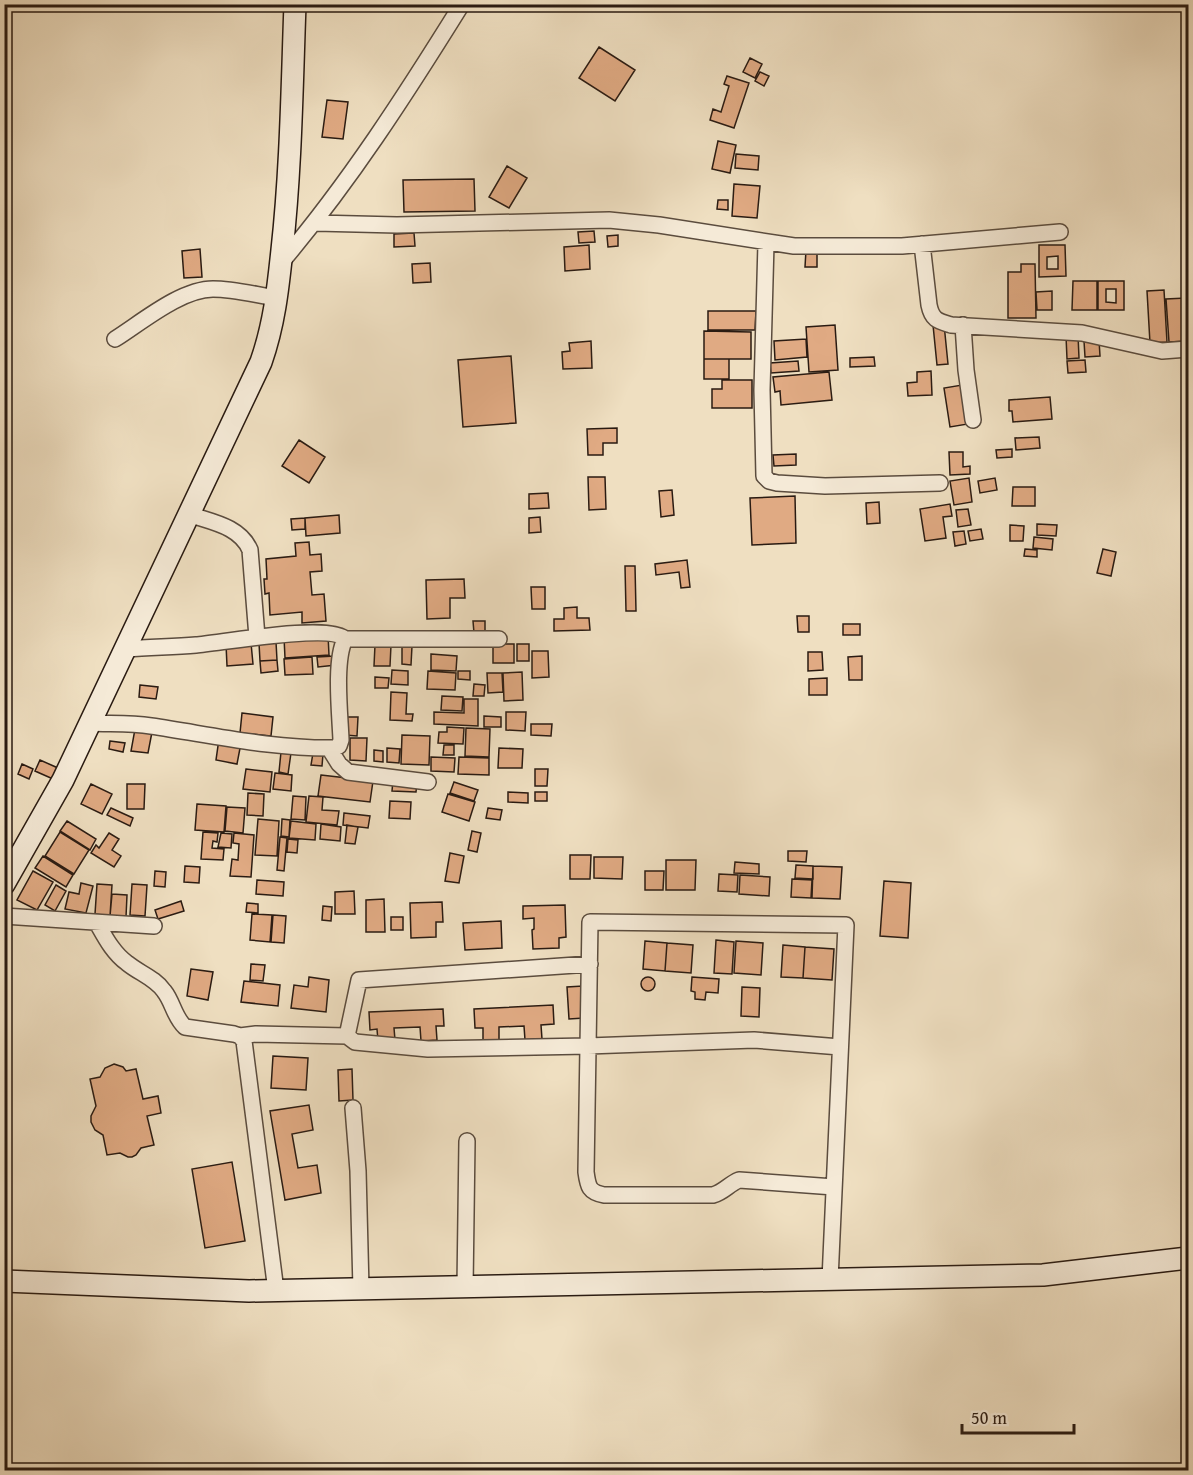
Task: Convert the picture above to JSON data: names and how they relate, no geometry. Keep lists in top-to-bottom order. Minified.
{"scale_bar":"50 m"}
